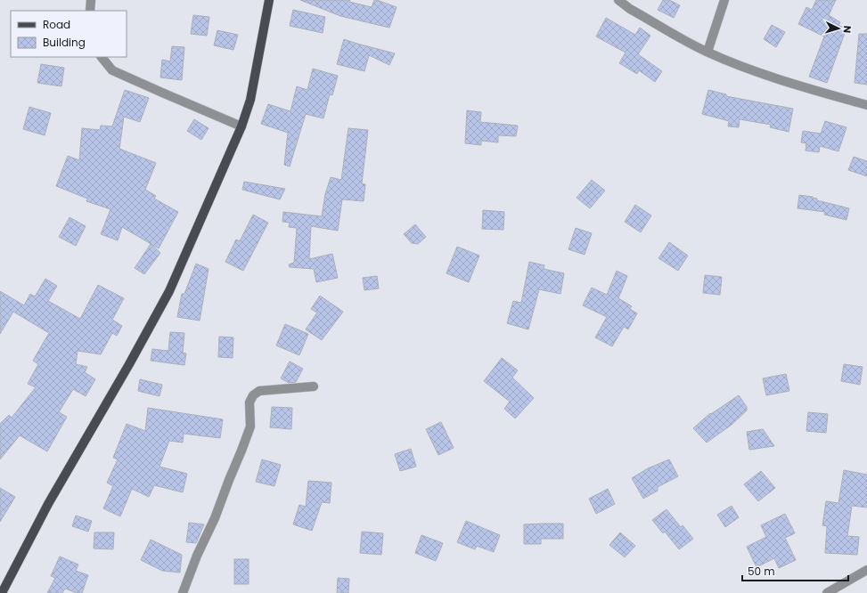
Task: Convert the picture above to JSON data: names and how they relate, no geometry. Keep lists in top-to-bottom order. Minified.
{"legend":["Road","Building"],"scale_bar":"50 m","north":"right"}
